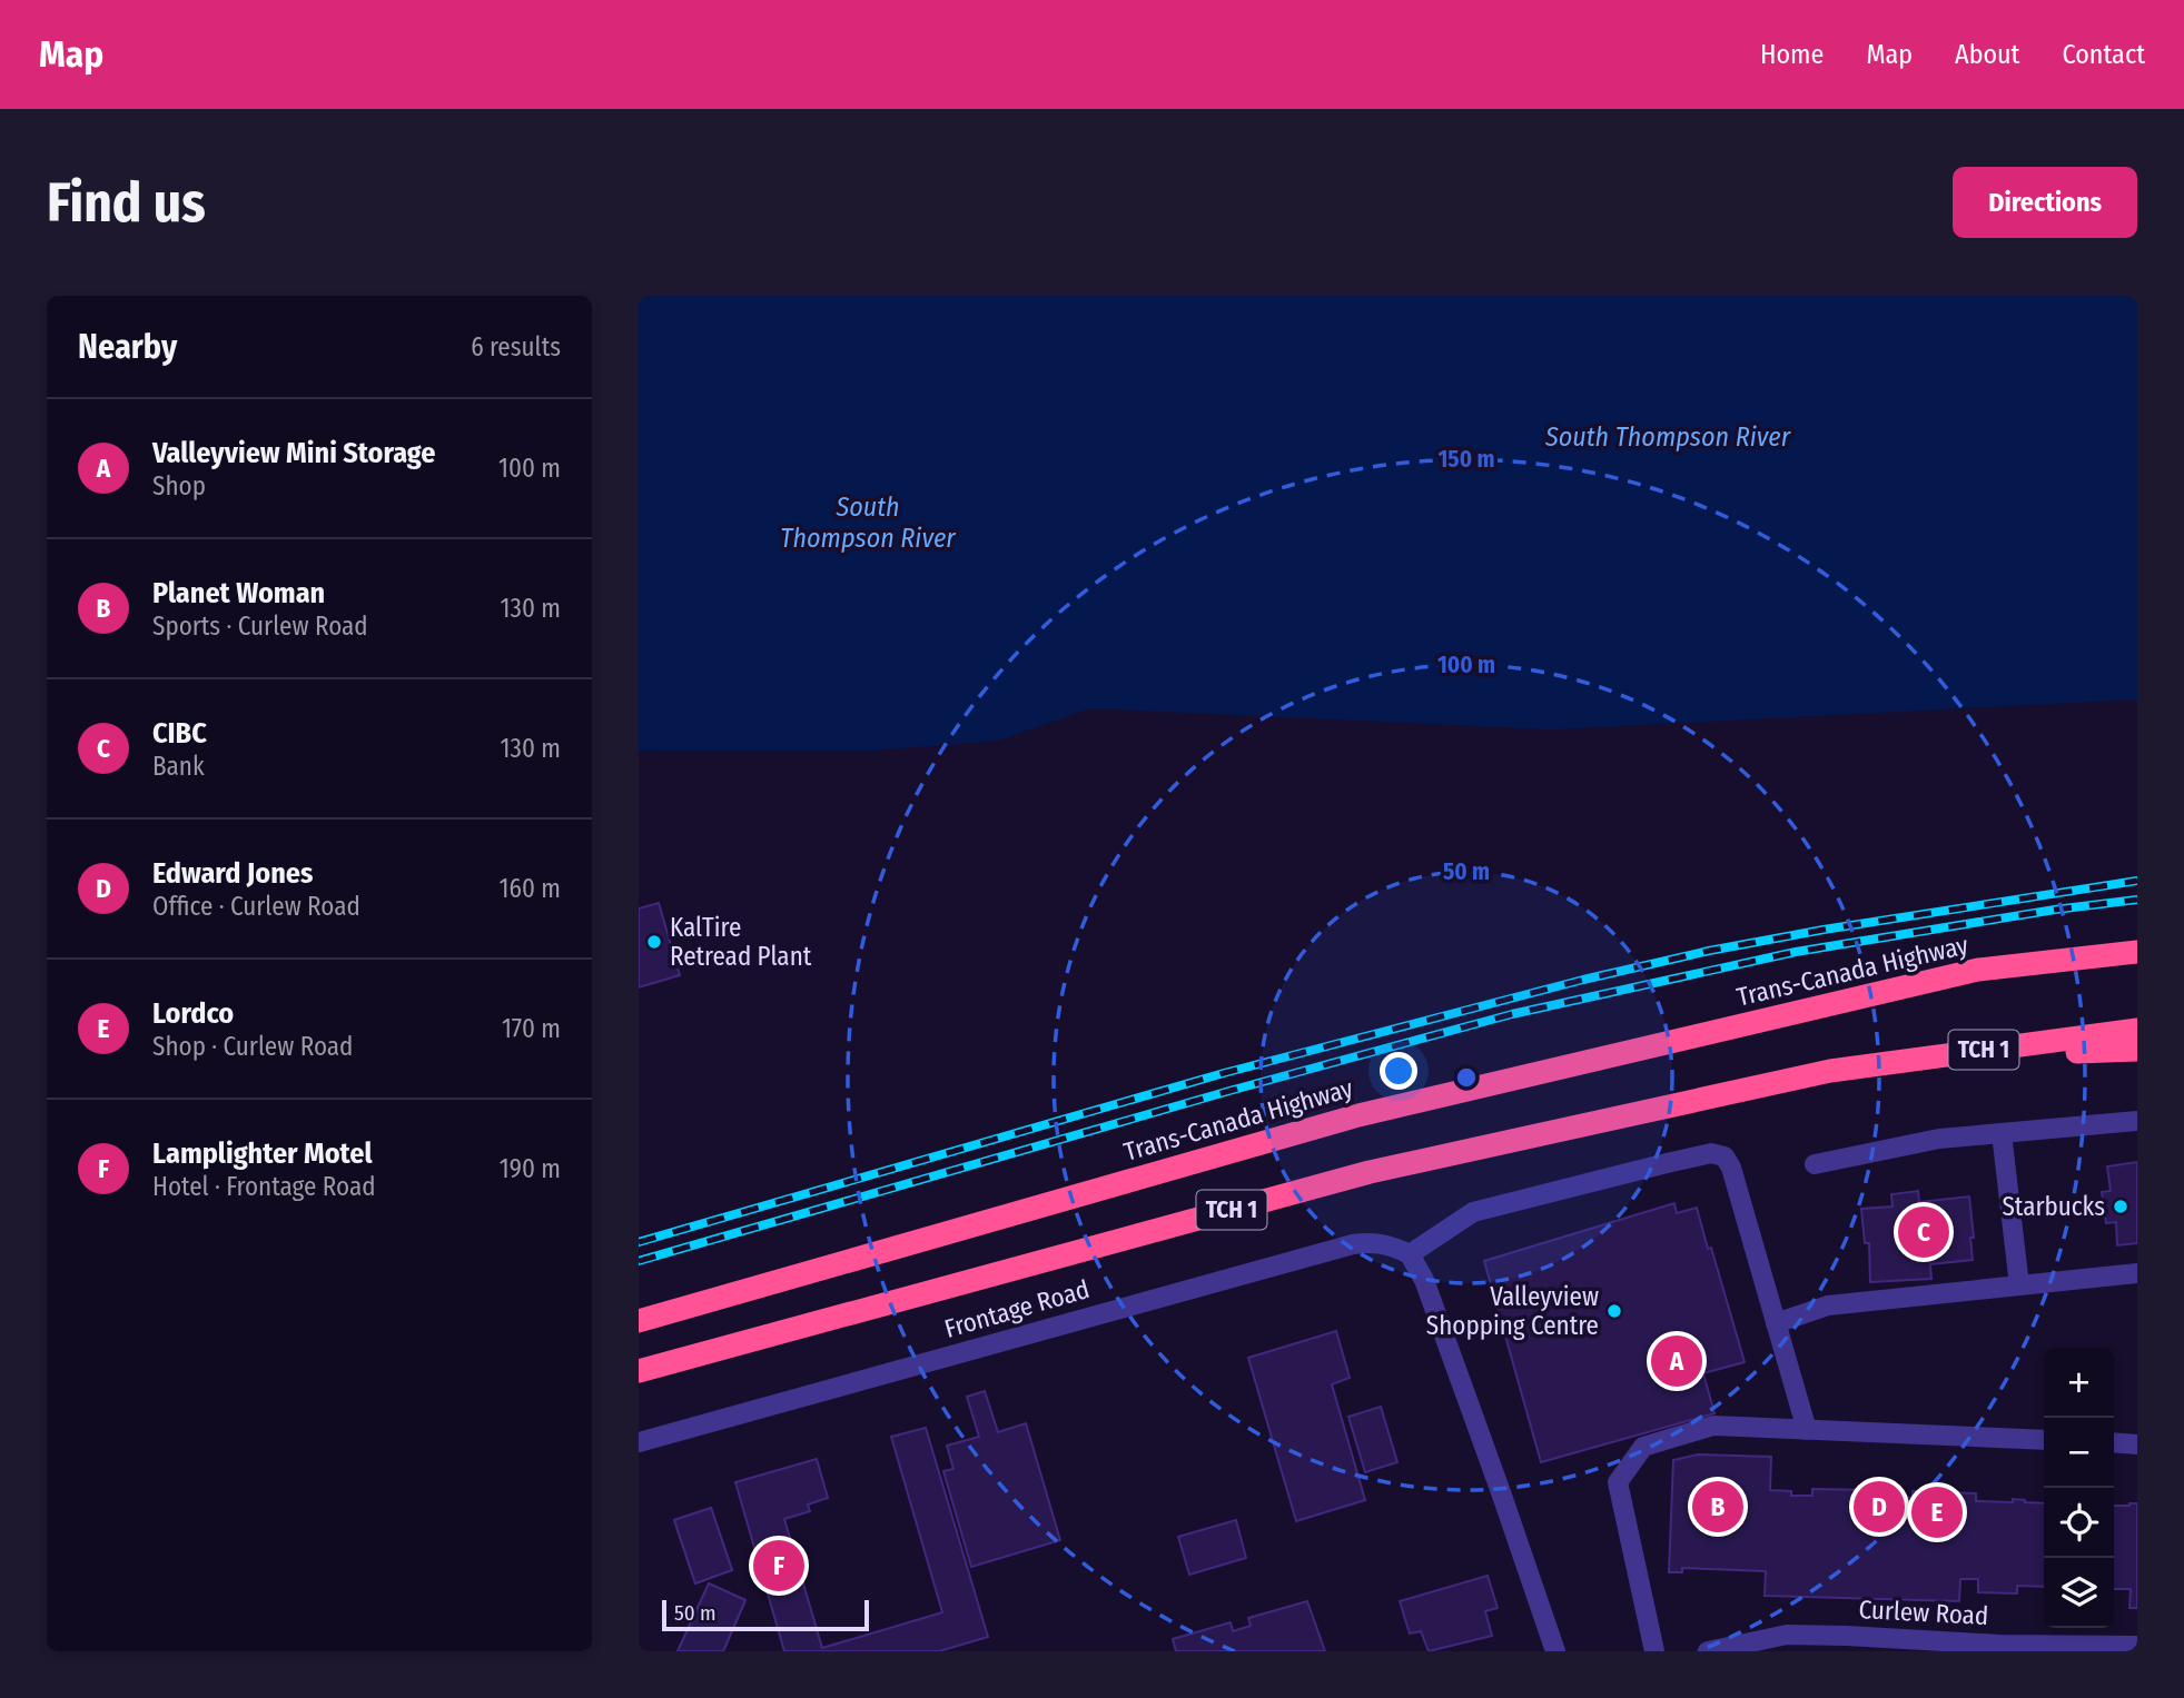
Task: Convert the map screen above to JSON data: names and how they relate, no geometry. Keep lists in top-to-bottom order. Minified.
{"streets":{"highway":["Trans-Canada Highway","TCH 1"],"street":["Frontage Road","Curlew Road"]},"water":["South Thompson River"],"places":["KalTire Retread Plant","Starbucks","Valleyview Shopping Centre"],"scale_bar":"50 m","page":{"header":"Map","nav":["Home","Map","About","Contact"],"buttons":"Directions","title":"Find us","heading":["Nearby","6 results"],"list":[{"mark":"A","name":"Valleyview Mini Storage","note":"Shop","value":"100 m"},{"mark":"B","name":"Planet Woman","note":"Sports · Curlew Road","value":"130 m"},{"mark":"C","name":"CIBC","note":"Bank","value":"130 m"},{"mark":"D","name":"Edward Jones","note":"Office · Curlew Road","value":"160 m"},{"mark":"E","name":"Lordco","note":"Shop · Curlew Road","value":"170 m"},{"mark":"F","name":"Lamplighter Motel","note":"Hotel · Frontage Road","value":"190 m"}],"pins":["C","A","B","D","E","F"],"map_buttons":["+","−"],"scale":"50 m"},"rings":["150 m","100 m","50 m"]}
